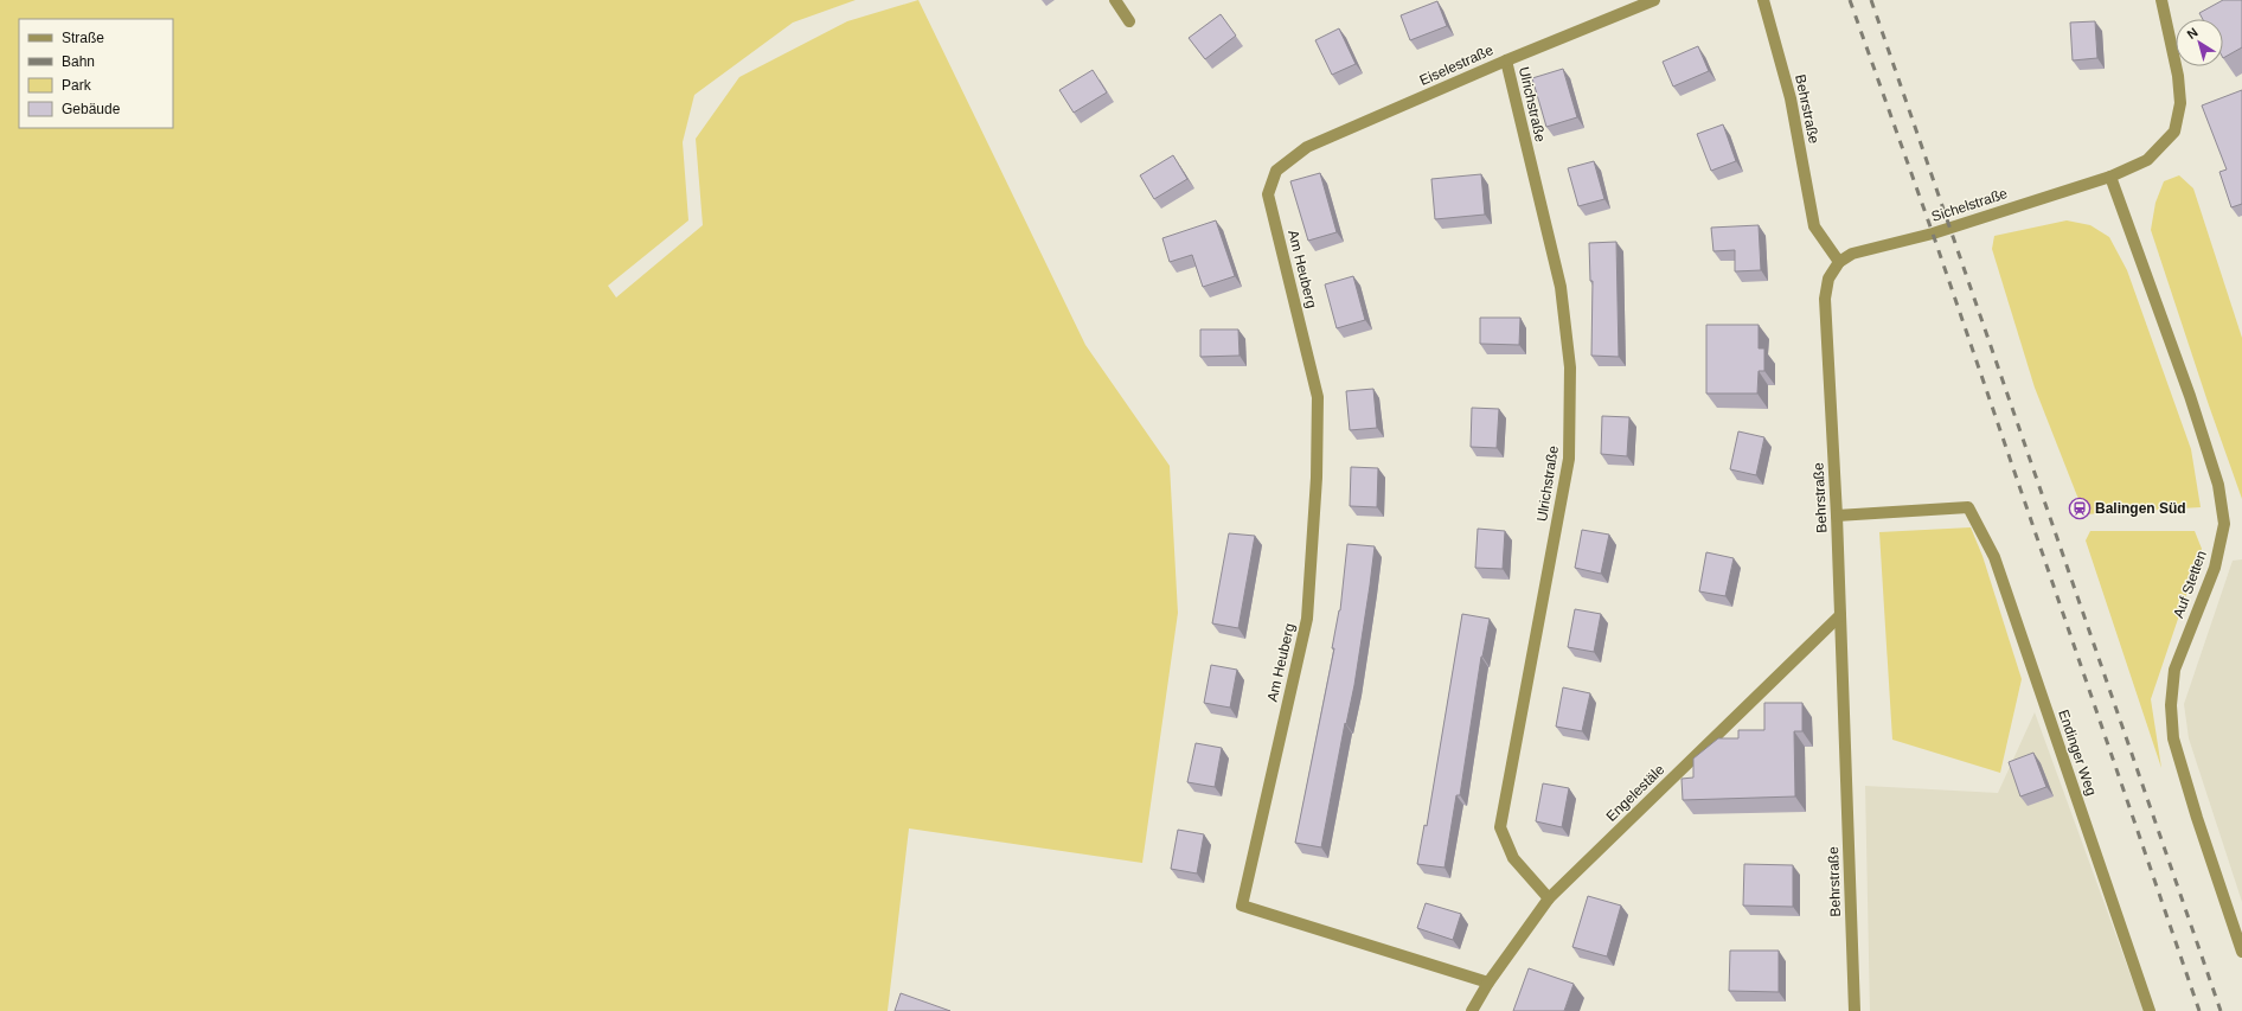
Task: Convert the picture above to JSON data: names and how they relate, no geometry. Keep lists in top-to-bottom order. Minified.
{"streets":{"street":["Eiselestraße","Ulrichstraße","Behrstraße","Sichelstraße","Am Heuberg","Auf Stetten","Endinger Weg","Engelestäle"]},"crossings":[["Eiselestraße","Ulrichstraße"],["Eiselestraße","Am Heuberg"],["Ulrichstraße","Engelestäle"],["Behrstraße","Sichelstraße"],["Behrstraße","Endinger Weg"],["Behrstraße","Engelestäle"],["Sichelstraße","Auf Stetten"],["Am Heuberg","Engelestäle"]],"places":{"station":["Balingen Süd"]},"legend":["Straße","Bahn","Park","Gebäude"],"north":"top left"}
